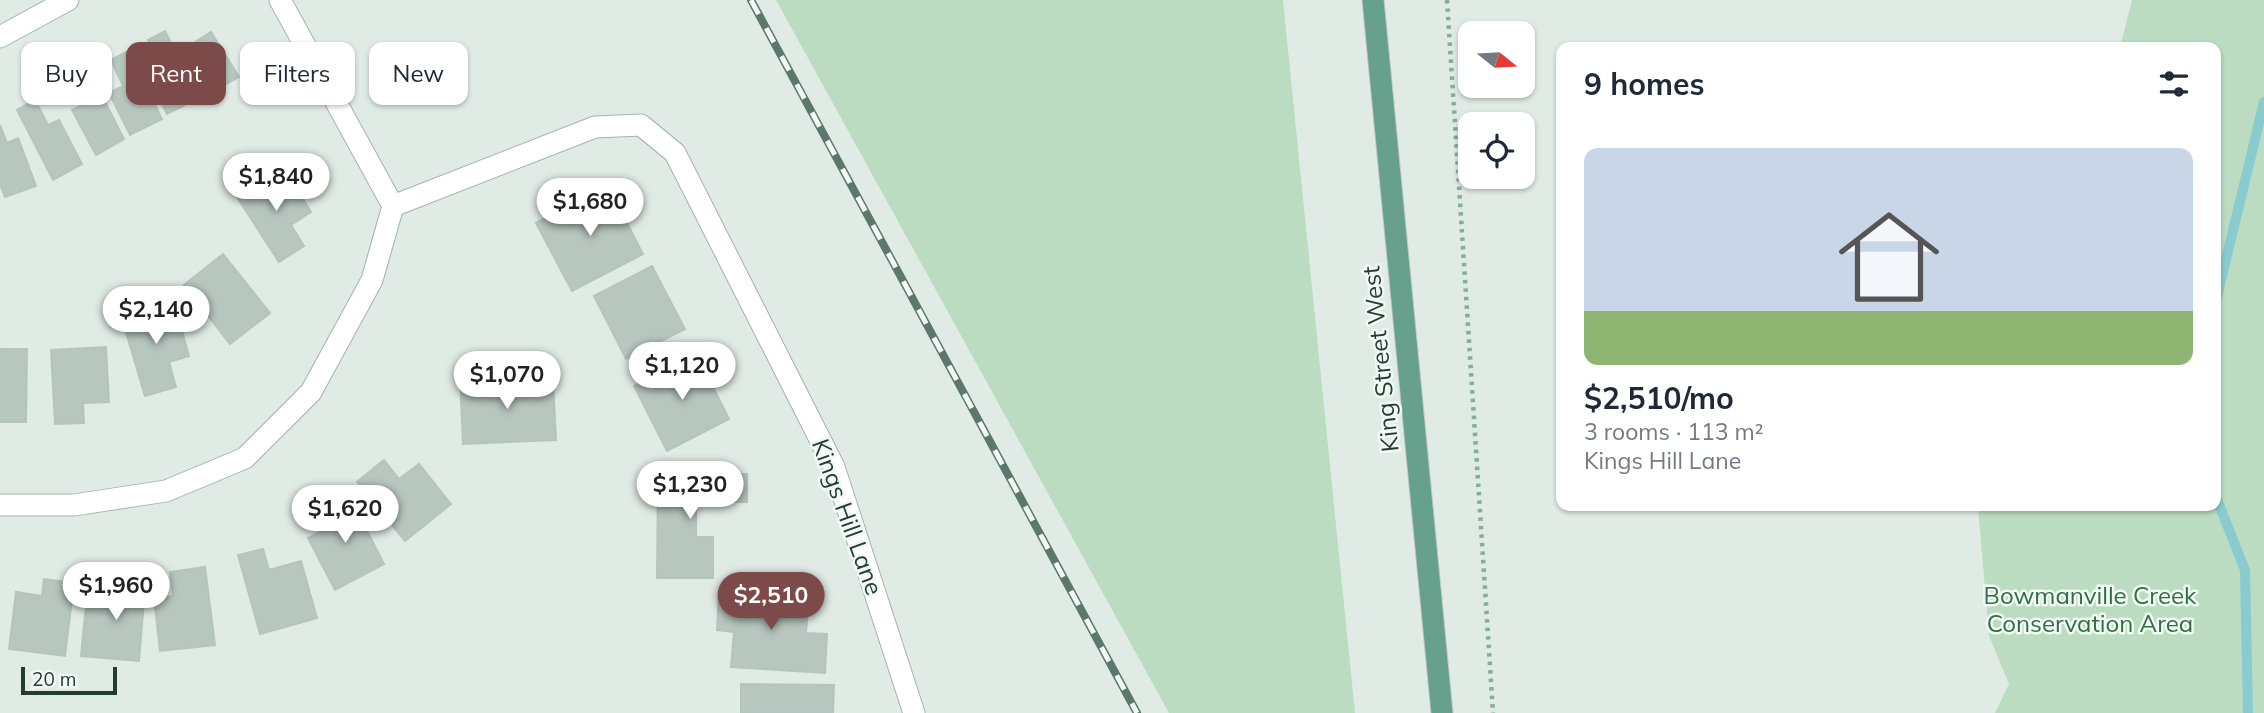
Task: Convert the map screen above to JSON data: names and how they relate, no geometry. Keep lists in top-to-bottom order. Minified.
{"streets":{"main road":["King Street West"],"street":["Kings Hill Lane"]},"parks":["Bowmanville Creek Conservation Area"],"scale_bar":"20 m","north":"right","page":{"chip":["Buy","Rent","Filters","New"],"heading":"9 homes","list":[{"name":"$2,510/mo","note":"3 rooms · 113 m² · Kings Hill Lane"}],"price":["$1,840","$1,680","$2,140","$1,120","$1,070","$1,230","$1,620","$1,960","$2,510"],"scale":"20 m"}}
